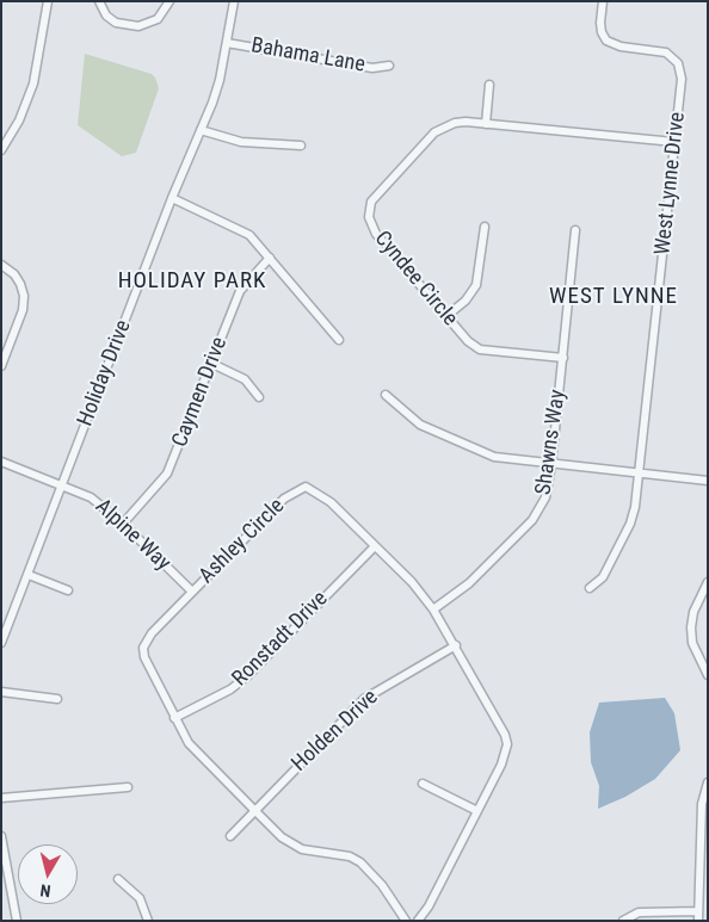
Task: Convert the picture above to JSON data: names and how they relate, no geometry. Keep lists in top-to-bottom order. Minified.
{"streets":{"street":["Bahama Lane","West Lynne Drive","Cyndee Circle","Holiday Drive","Caymen Drive","Shawns Way","Alpine Way","Ashley Circle","Ronstadt Drive","Holden Drive"]},"crossings":[["Bahama Lane","Holiday Drive"],["West Lynne Drive","Cyndee Circle"],["Cyndee Circle","Shawns Way"],["Holiday Drive","Alpine Way"],["Caymen Drive","Alpine Way"],["Shawns Way","Ashley Circle"],["Alpine Way","Ashley Circle"],["Ashley Circle","Ronstadt Drive"],["Ashley Circle","Holden Drive"]],"districts":["HOLIDAY PARK","WEST LYNNE"],"north":"bottom"}
